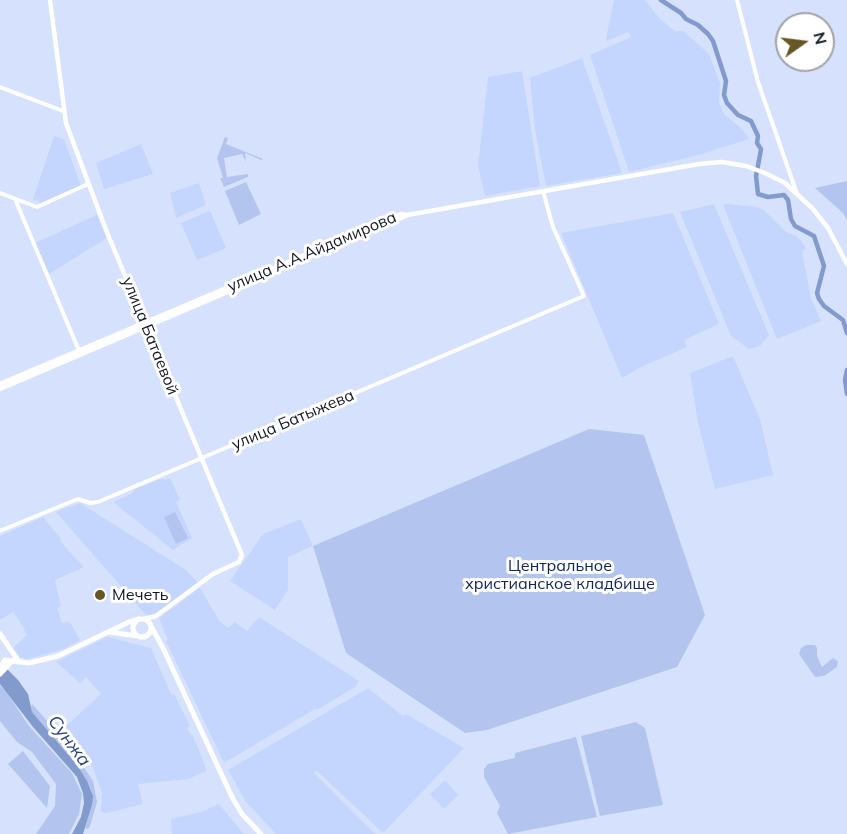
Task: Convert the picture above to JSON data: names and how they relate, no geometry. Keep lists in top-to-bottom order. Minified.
{"streets":{"main road":["улица А.А.Айдамирова","улица Батаевой"],"street":["улица Батыжева"]},"crossings":[["улица А.А.Айдамирова","улица Батаевой"],["улица А.А.Айдамирова","улица Батыжева"],["улица Батаевой","улица Батыжева"]],"water":["Сунжа"],"parks":["Центральное христианское кладбище"],"places":["Мечеть"],"north":"right"}
